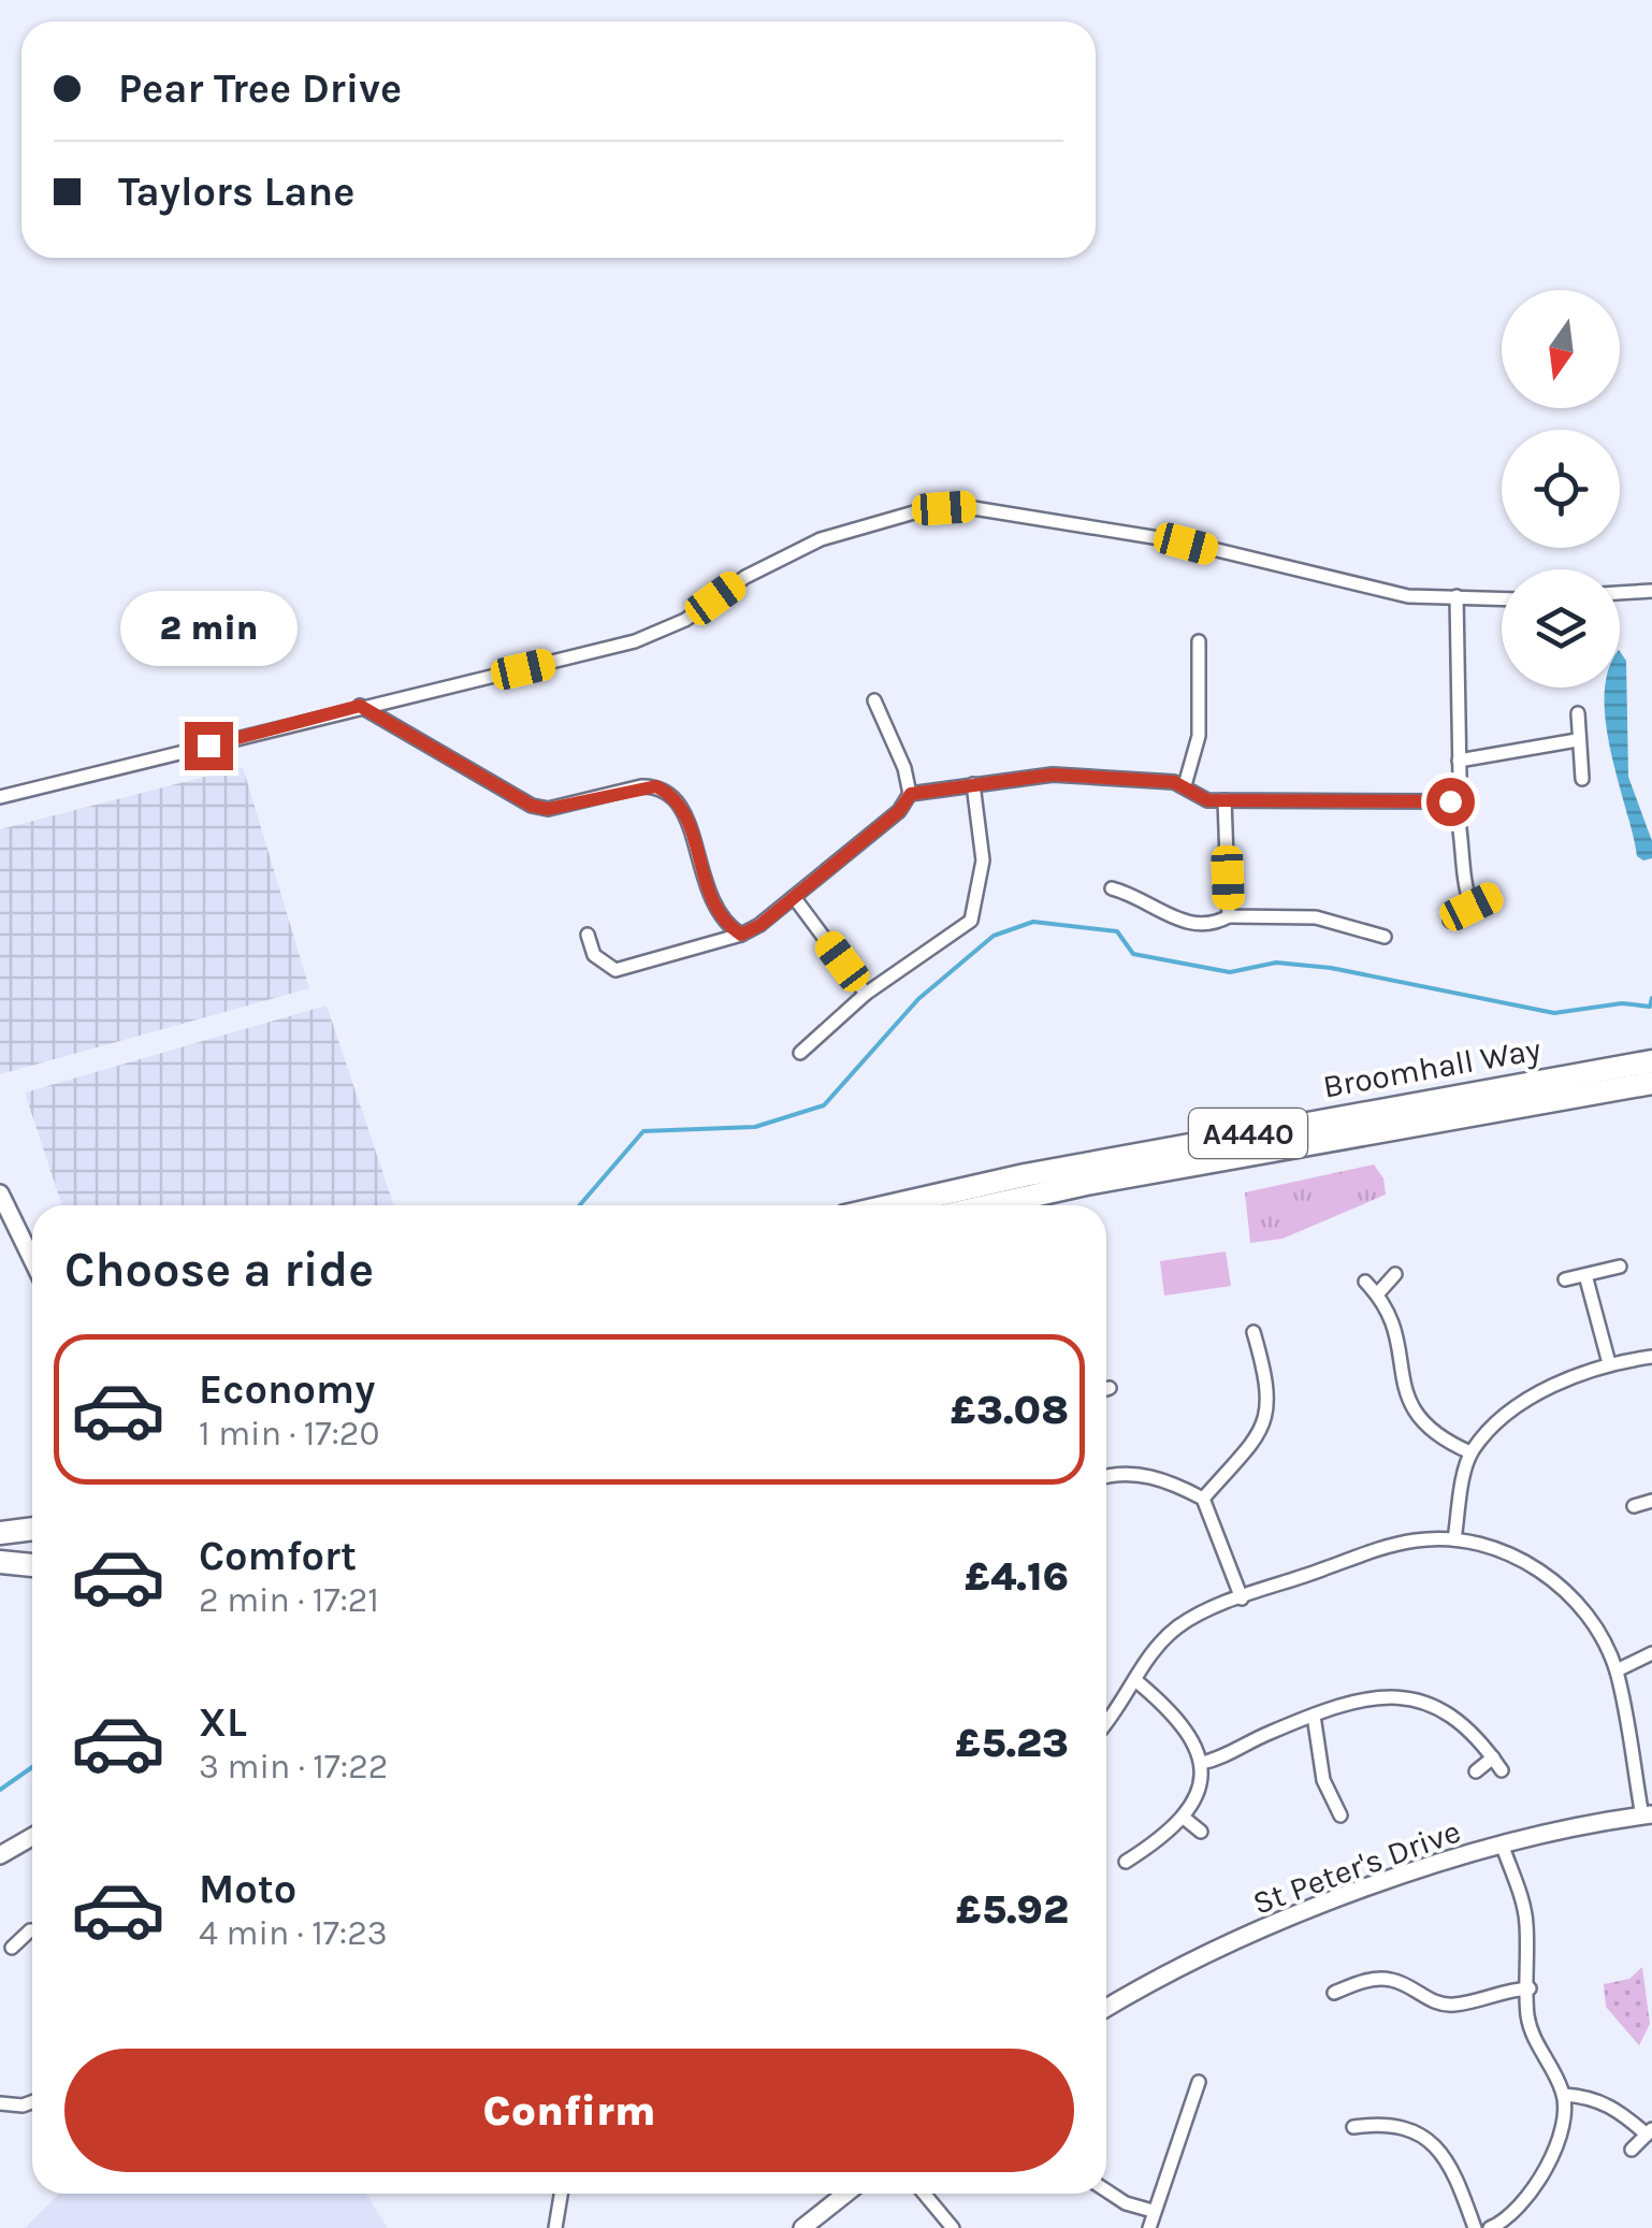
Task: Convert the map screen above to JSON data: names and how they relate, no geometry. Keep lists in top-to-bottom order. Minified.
{"streets":{"highway":["Broomhall Way","A4440"],"street":["St Peter's Drive"]},"north":"bottom","page":{"banner":["Pear Tree Drive","Taylors Lane"],"bubble":"2 min","heading":"Choose a ride","list":[{"name":"Economy","note":"1 min · 17:20","value":"£3.08"},{"name":"Comfort","note":"2 min · 17:21","value":"£4.16"},{"name":"XL","note":"3 min · 17:22","value":"£5.23"},{"name":"Moto","note":"4 min · 17:23","value":"£5.92"}],"buttons":"Confirm"}}
